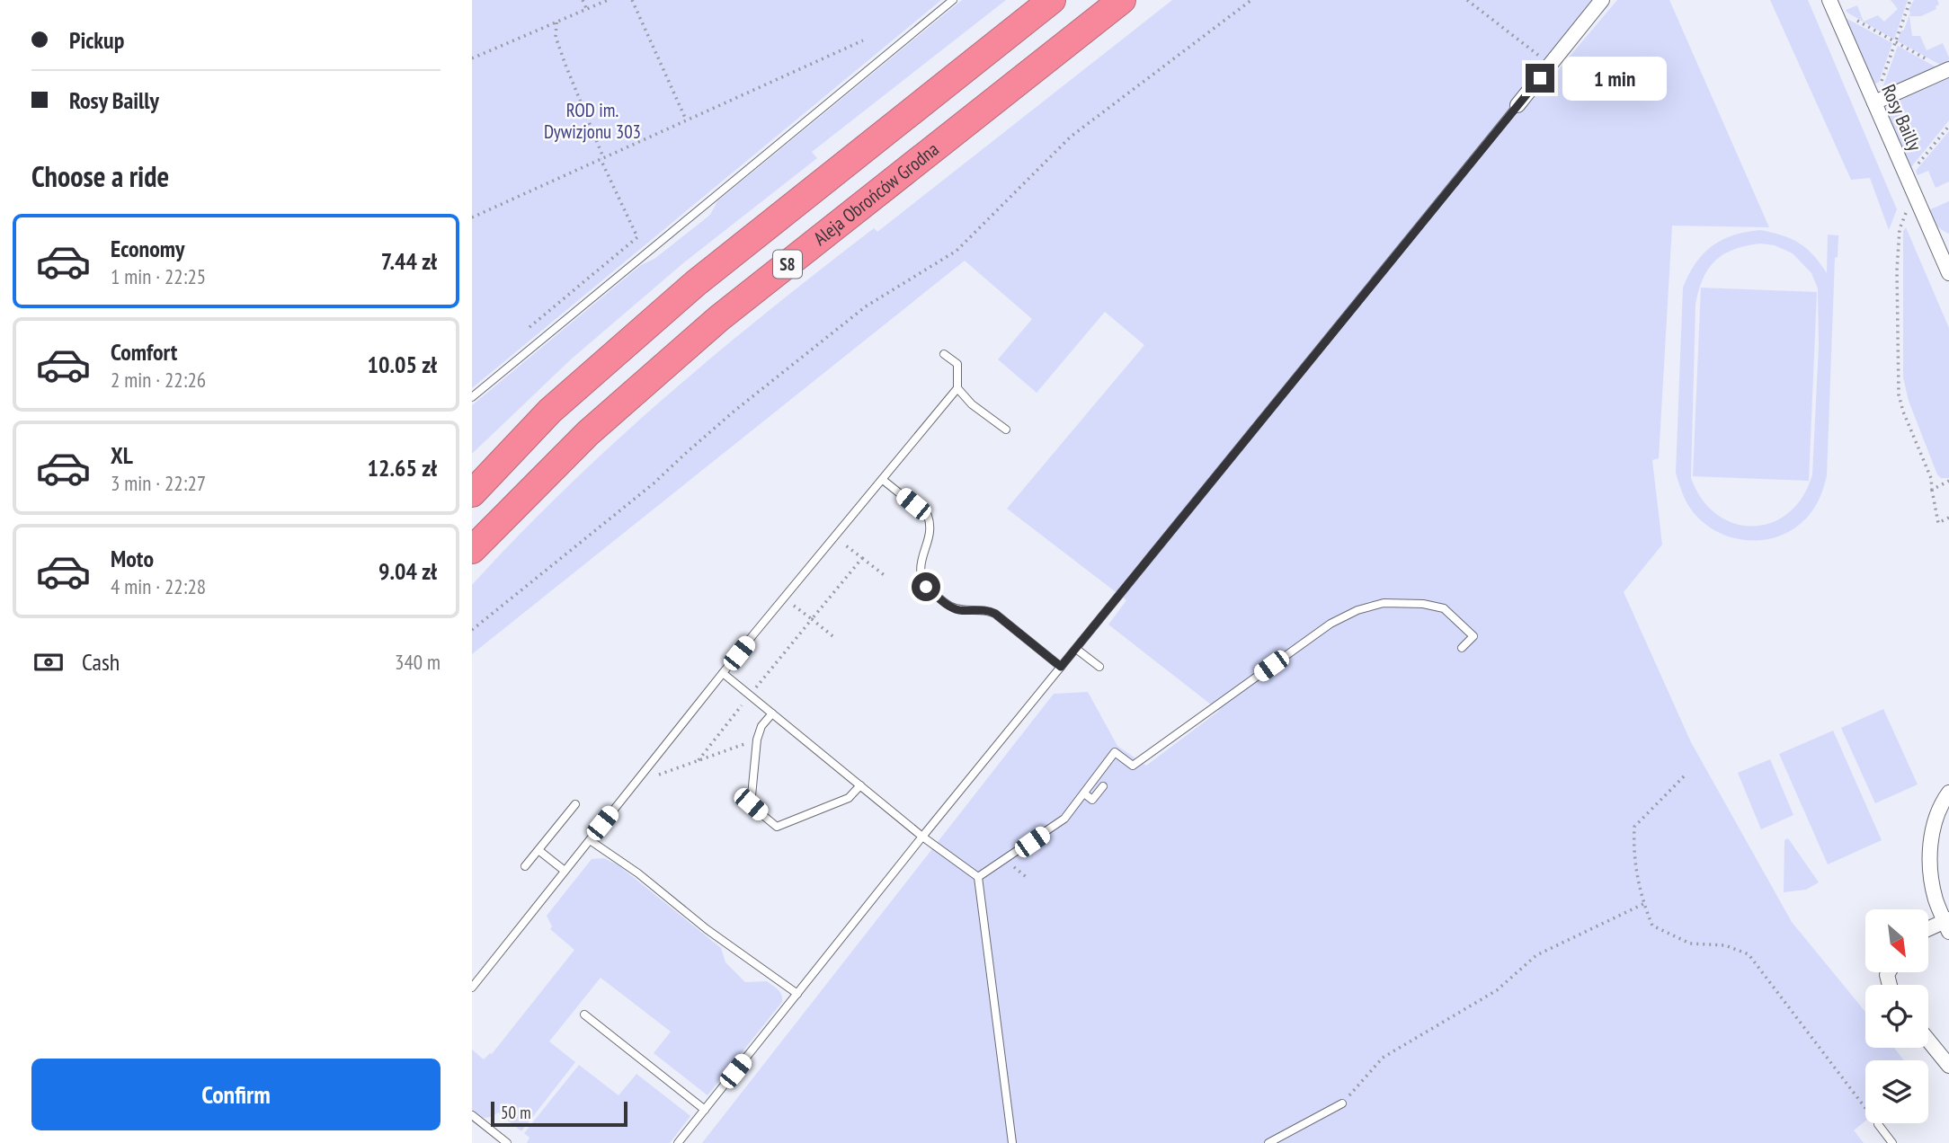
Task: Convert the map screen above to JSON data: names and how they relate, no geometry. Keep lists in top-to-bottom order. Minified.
{"streets":{"highway":["Aleja Obrońców Grodna","S8"],"street":["Rosy Bailly"]},"parks":["ROD im. Dywizjonu 303"],"scale_bar":"50 m","north":"bottom right","page":{"banner":["Pickup","Rosy Bailly"],"bubble":"1 min","heading":"Choose a ride","list":[{"name":"Economy","note":"1 min · 22:25","value":"7.44 zł"},{"name":"Comfort","note":"2 min · 22:26","value":"10.05 zł"},{"name":"XL","note":"3 min · 22:27","value":"12.65 zł"},{"name":"Moto","note":"4 min · 22:28","value":"9.04 zł"}],"pay":["Cash","340 m"],"buttons":"Confirm","scale":"50 m"}}
